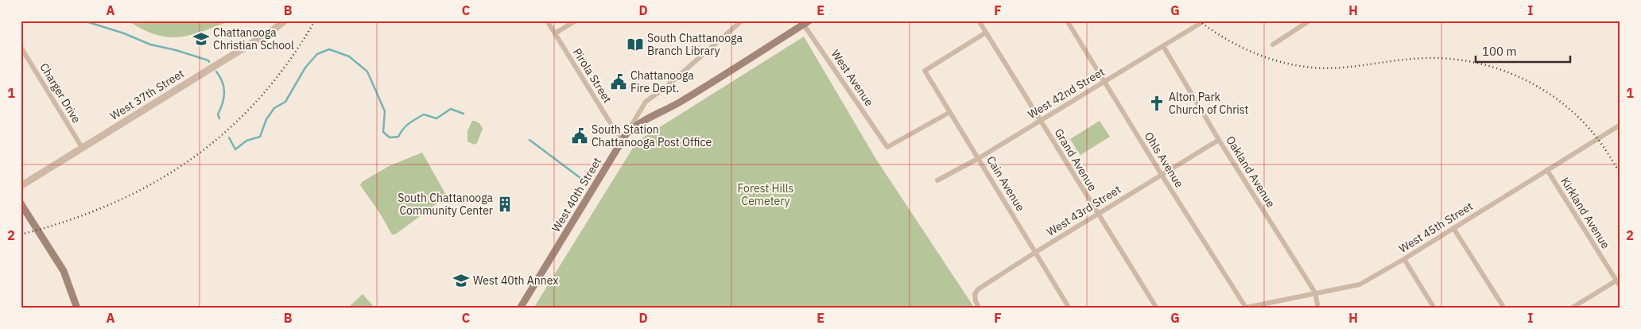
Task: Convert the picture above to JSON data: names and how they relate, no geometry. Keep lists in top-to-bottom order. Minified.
{"streets":{"main road":["West 40th Street"],"street":["Pirola Street","West Avenue","Charger Drive","West 42nd Street","West 37th Street","Grand Avenue","Ohls Avenue","Oakland Avenue","Cain Avenue","West 43rd Street","Kirkland Avenue","West 45th Street"]},"crossings":[["Pirola Street","West 40th Street"],["West Avenue","Cain Avenue"],["West Avenue","West 40th Street"],["Charger Drive","West 37th Street"],["West 42nd Street","Grand Avenue"],["West 42nd Street","Ohls Avenue"],["West 42nd Street","Oakland Avenue"],["West 42nd Street","Cain Avenue"],["Grand Avenue","Cain Avenue"],["Grand Avenue","West 43rd Street"],["Ohls Avenue","West 43rd Street"],["Ohls Avenue","West 45th Street"],["Oakland Avenue","West 43rd Street"],["Oakland Avenue","West 45th Street"],["Cain Avenue","West 43rd Street"],["Kirkland Avenue","West 45th Street"]],"parks":["Forest Hills Cemetery"],"places":{"school or university":["Chattanooga Christian School","West 40th Annex"],"library":["South Chattanooga Branch Library"],"public building":["Chattanooga Fire Dept.","South Station Chattanooga Post Office"],"church":["Alton Park Church of Christ"],"building":["South Chattanooga Community Center"]},"scale_bar":"100 m","grid":{"columns":["A","B","C","D","E","F","G","H","I"],"rows":["1","2"]}}
